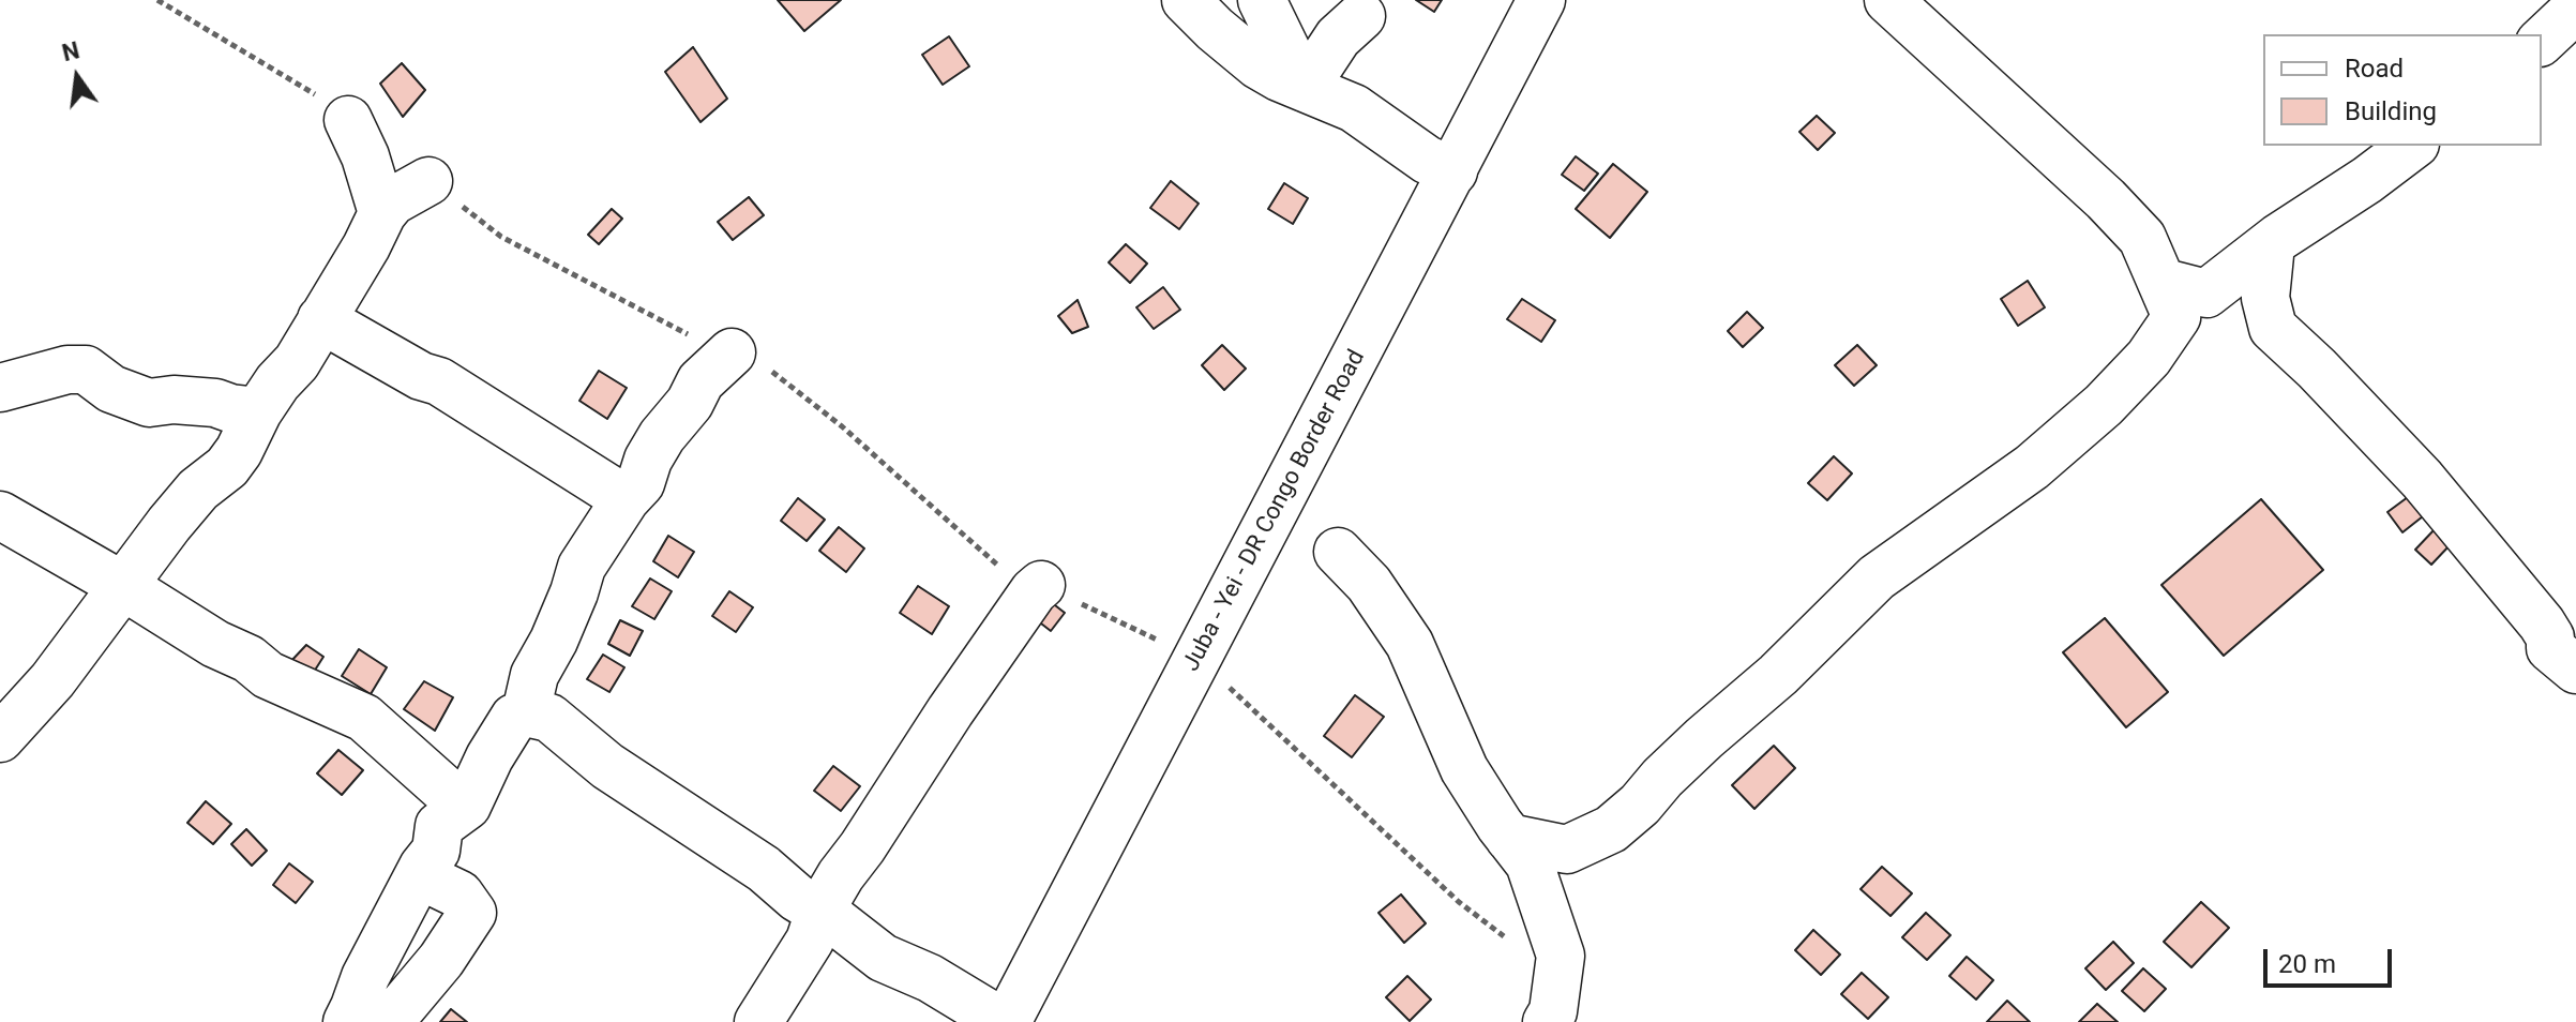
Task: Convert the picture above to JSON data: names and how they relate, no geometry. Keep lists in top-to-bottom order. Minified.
{"streets":{"street":["Juba - Yei - DR Congo Border Road"]},"legend":["Road","Building"],"scale_bar":"20 m","north":"top"}
